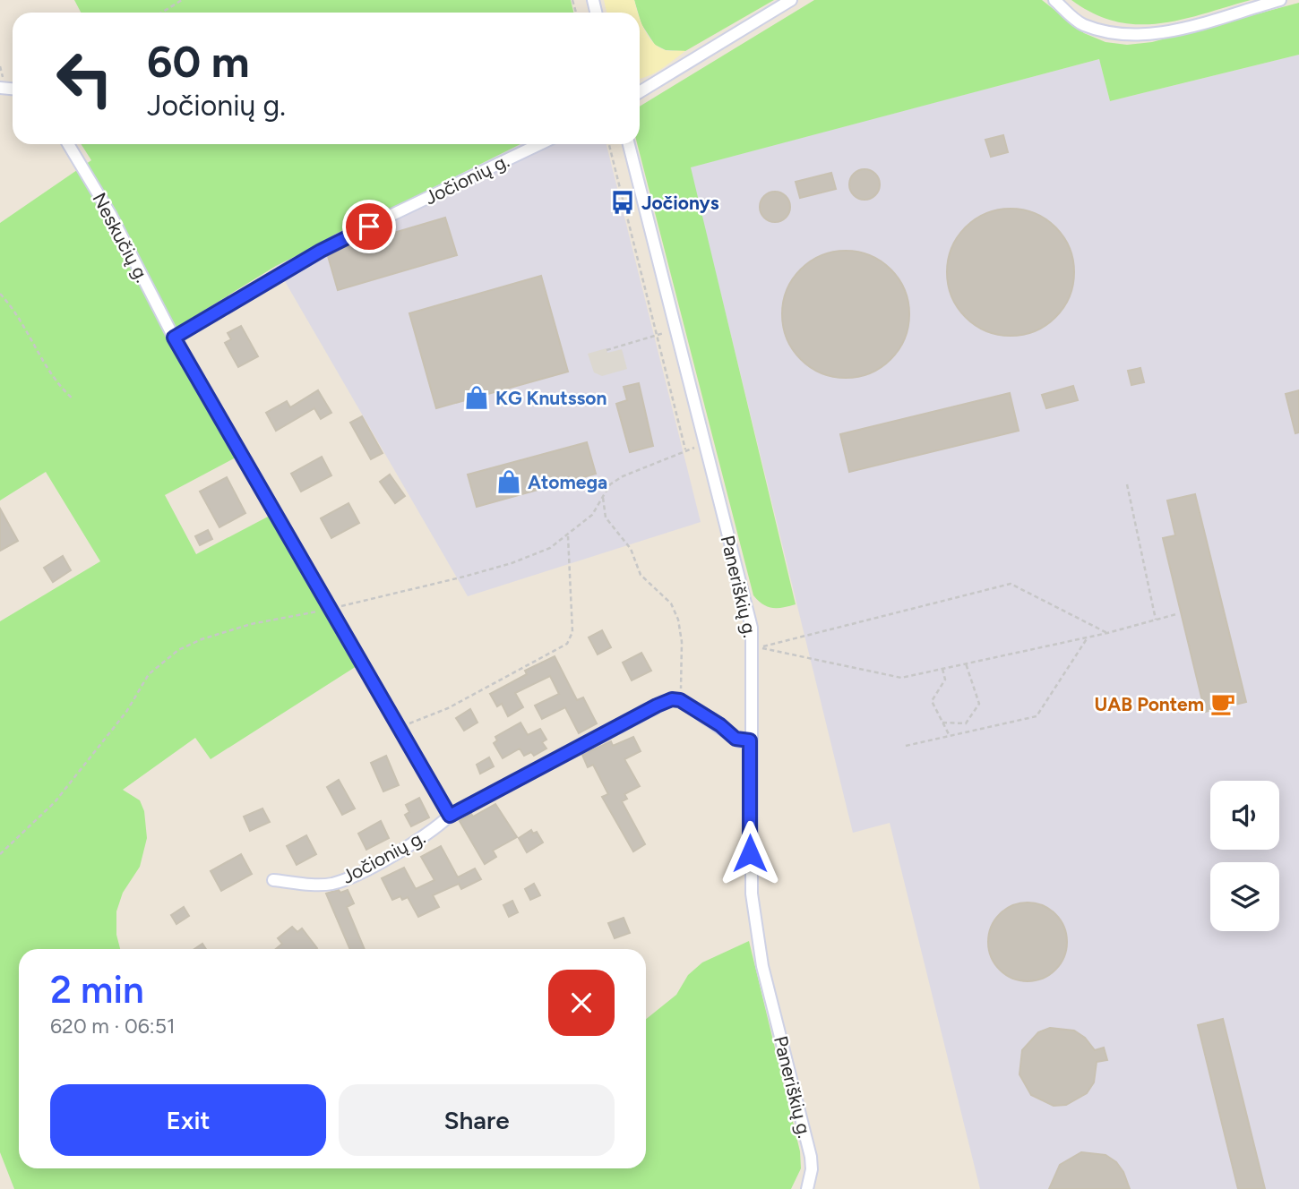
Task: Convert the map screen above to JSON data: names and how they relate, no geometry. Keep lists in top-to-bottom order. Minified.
{"streets":{"street":["Jočionių g.","Neskučių g.","Paneriškių g."]},"crossings":[["Jočionių g.","Neskučių g."]],"places":{"bus stop":["Jočionys"],"shop":["KG Knutsson","Atomega"],"cafe":["UAB Pontem"]},"page":{"turn":["60 m","Jočionių g."],"heading":["2 min","620 m · 06:51"],"buttons":["Exit","Share"]}}
